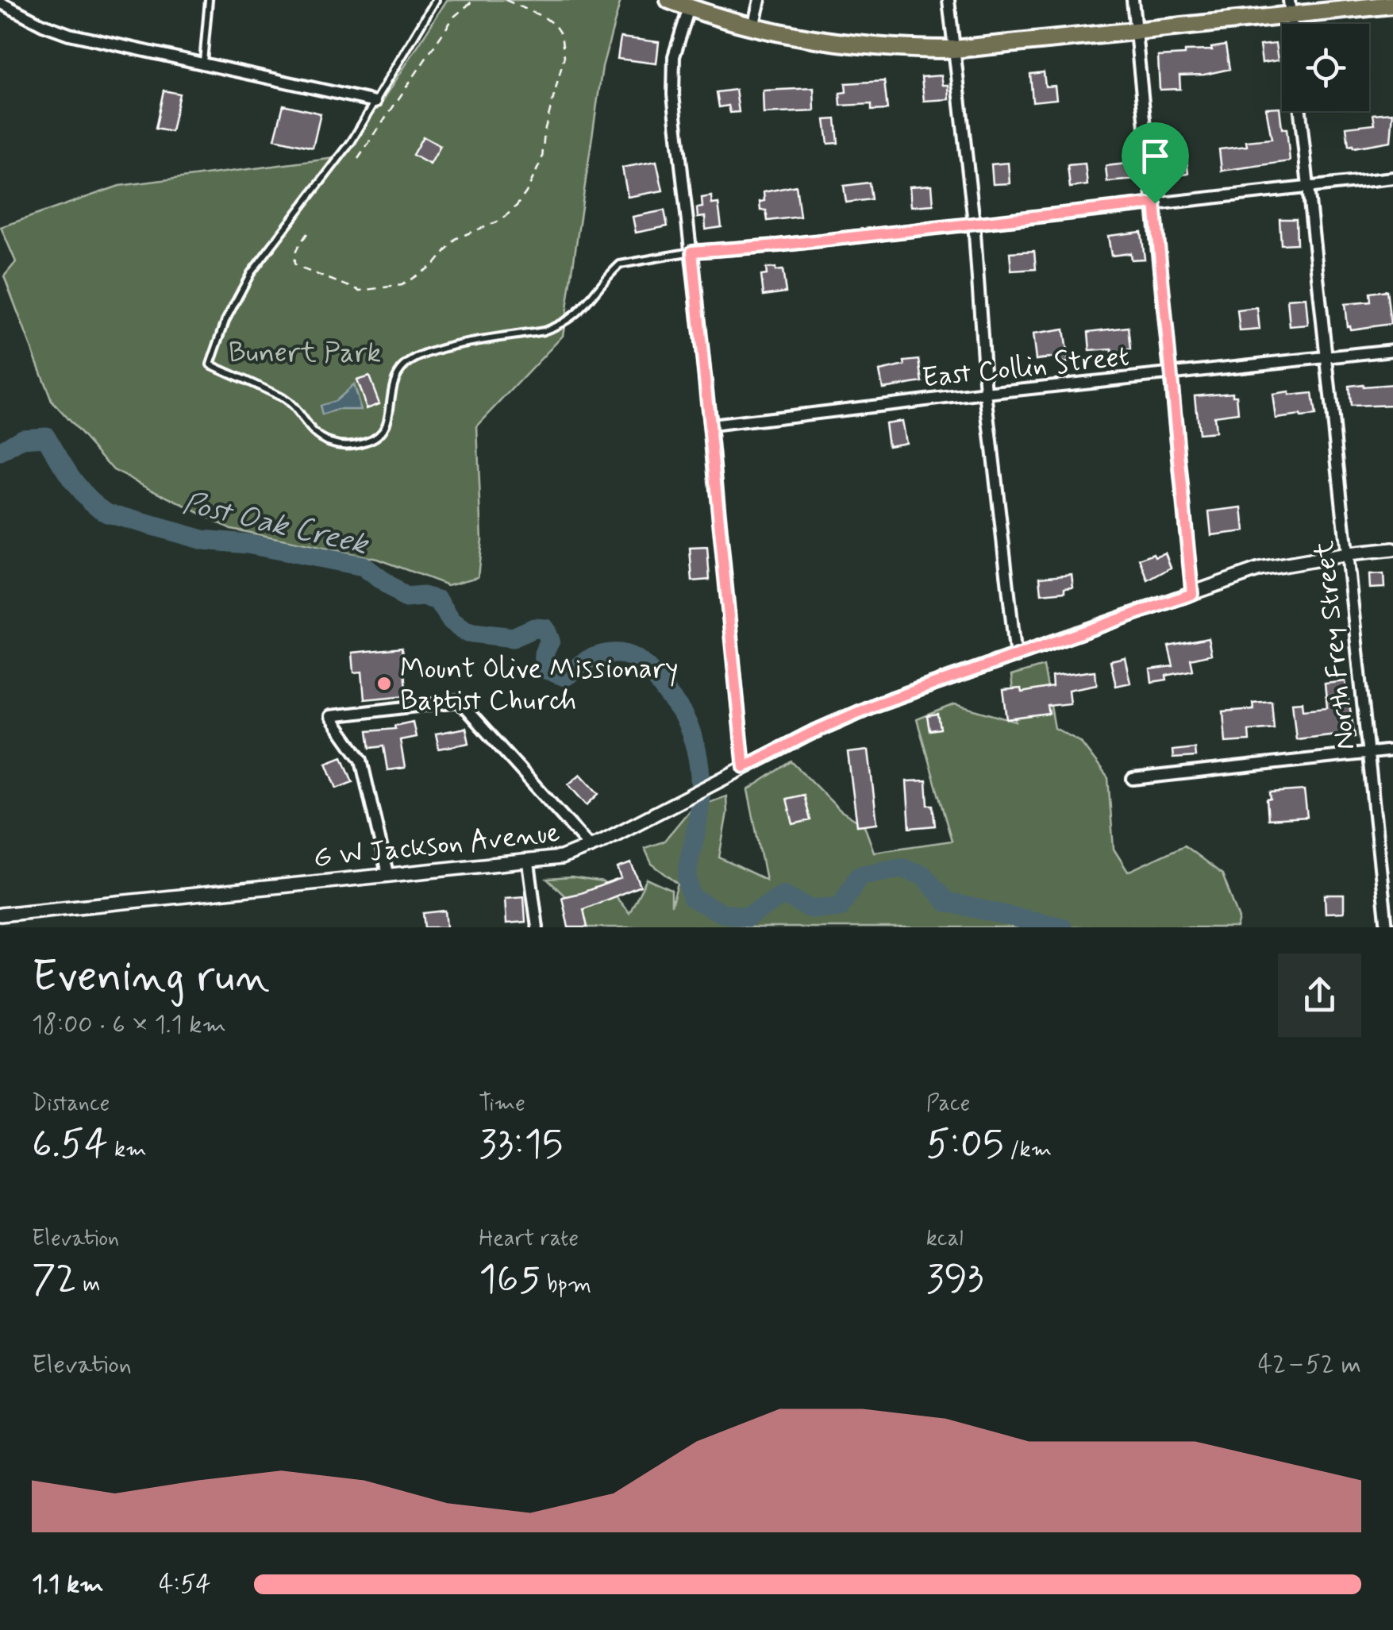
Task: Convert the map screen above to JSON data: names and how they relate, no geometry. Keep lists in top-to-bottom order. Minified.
{"streets":{"street":["East Collin Street","North Frey Street","G W Jackson Avenue"]},"crossings":[["East Collin Street","North Frey Street"],["North Frey Street","G W Jackson Avenue"]],"water":["Post Oak Creek"],"parks":["Bunert Park"],"places":["Mount Olive Missionary Baptist Church"],"page":{"heading":["Evening run","18:00 · 6 × 1.1 km"],"stats":[["Distance","6.54 km"],["Time","33:15"],["Pace","5:05 /km"],["Elevation","72 m"],["Heart rate","165 bpm"],["kcal","393"]],"chart":["Elevation","42–52 m"],"list":[{"name":"1.1 km","note":"4:54"}]}}
